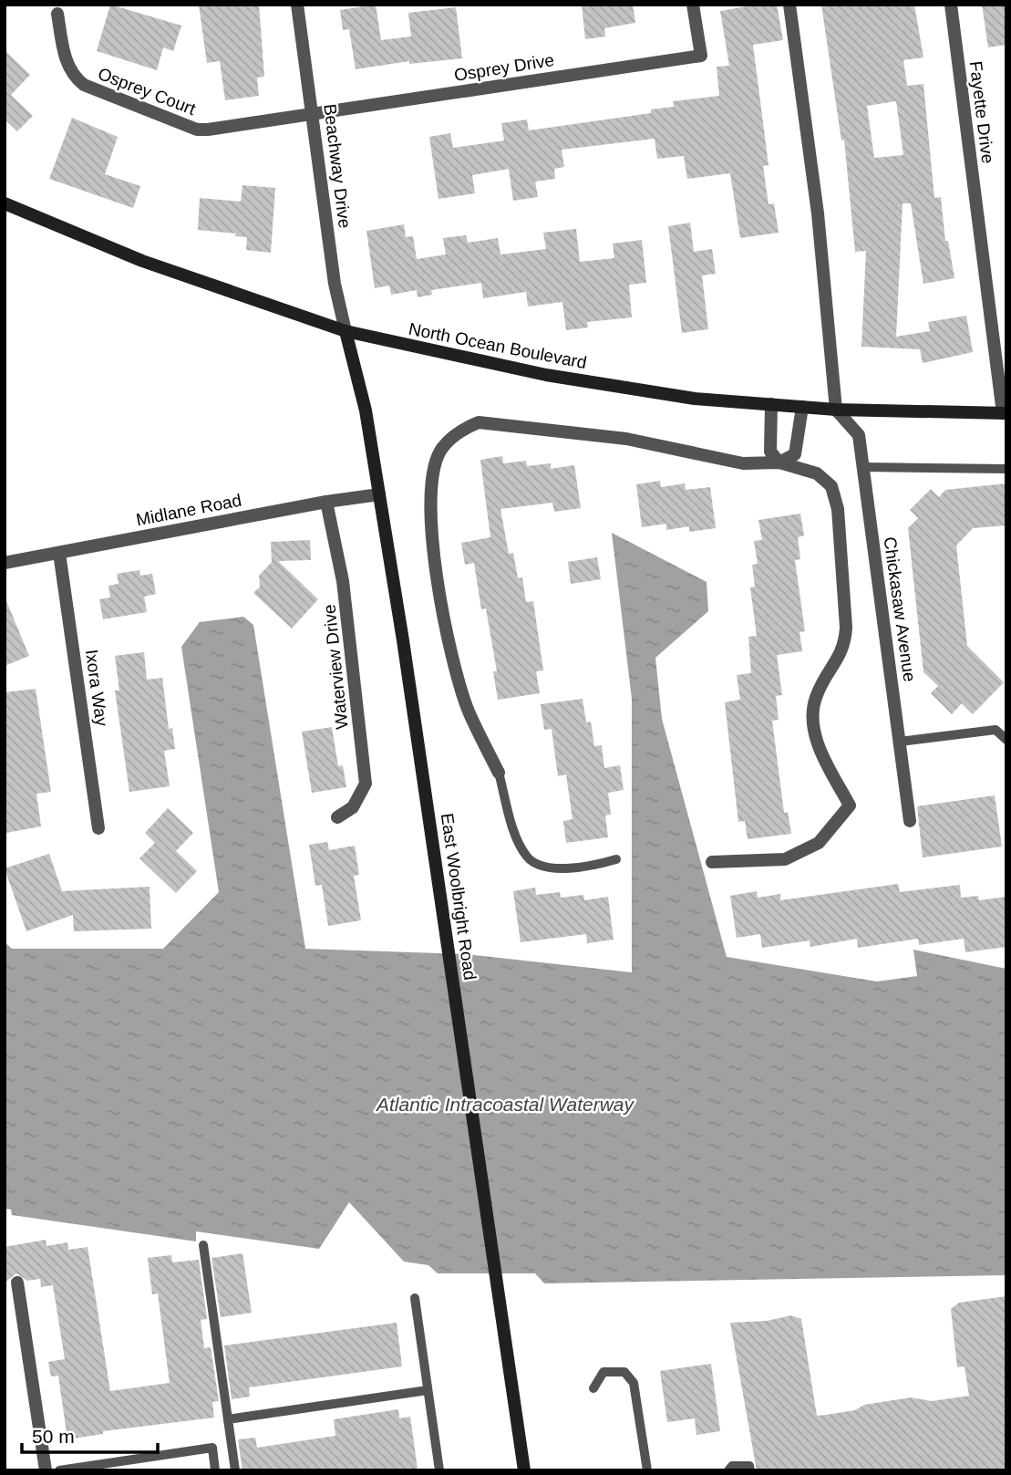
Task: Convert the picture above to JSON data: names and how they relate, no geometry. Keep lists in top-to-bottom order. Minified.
{"streets":{"main road":["North Ocean Boulevard","East Woolbright Road"],"street":["Osprey Drive","Osprey Court","Fayette Drive","Beachway Drive","Midlane Road","Chickasaw Avenue","Waterview Drive","Ixora Way"]},"crossings":[["Osprey Drive","Osprey Court"],["Osprey Drive","Beachway Drive"],["Osprey Court","Beachway Drive"],["Fayette Drive","North Ocean Boulevard"],["Beachway Drive","North Ocean Boulevard"],["Beachway Drive","East Woolbright Road"],["North Ocean Boulevard","Chickasaw Avenue"],["North Ocean Boulevard","East Woolbright Road"],["Midlane Road","Waterview Drive"],["Midlane Road","Ixora Way"],["Midlane Road","East Woolbright Road"]],"water":["Atlantic Intracoastal Waterway"],"scale_bar":"50 m"}
